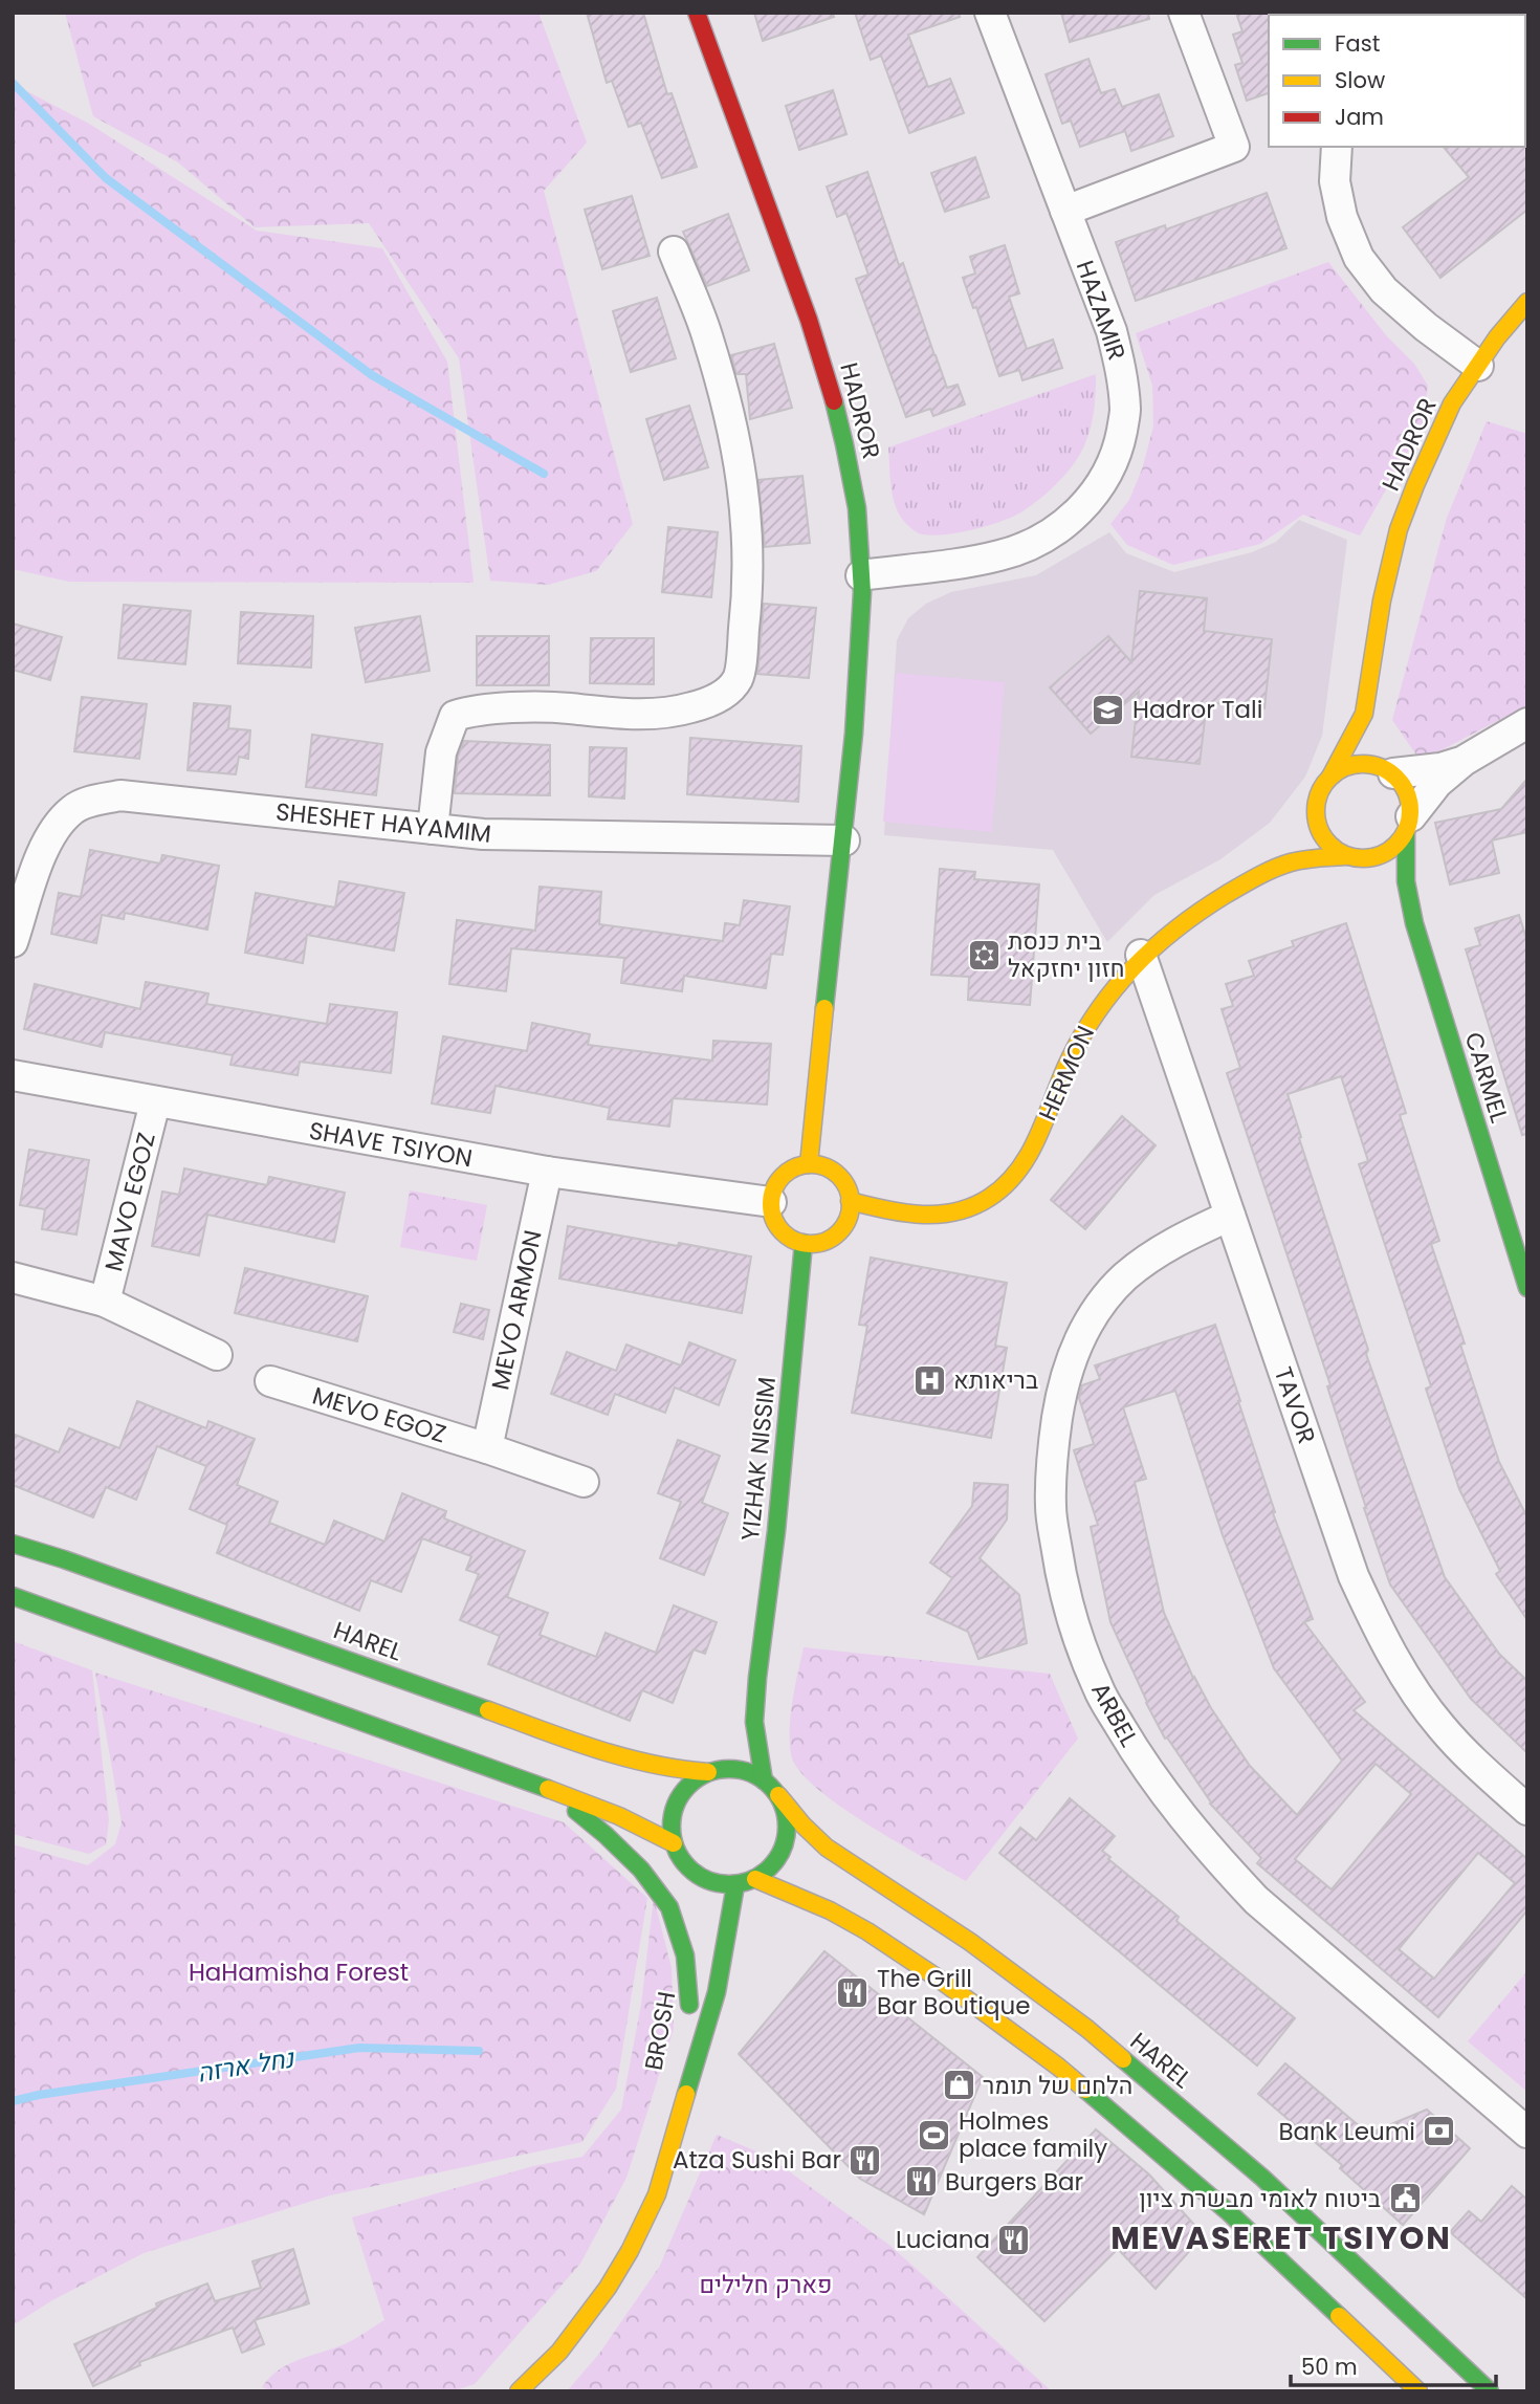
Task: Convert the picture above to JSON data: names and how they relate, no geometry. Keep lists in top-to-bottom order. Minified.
{"streets":{"street":["HAZAMIR","HADROR","SHESHET HAYAMIM","HERMON","CARMEL","SHAVE TSIYON","MAVO EGOZ","MEVO ARMON","TAVOR","MEVO EGOZ","YIZHAK NISSIM","HAREL","ARBEL","BROSH"]},"crossings":[["HAZAMIR","HADROR"],["HADROR","SHESHET HAYAMIM"],["HADROR","HERMON"],["HADROR","CARMEL"],["HERMON","CARMEL"],["HERMON","SHAVE TSIYON"],["HERMON","TAVOR"],["HERMON","YIZHAK NISSIM"],["SHAVE TSIYON","MAVO EGOZ"],["SHAVE TSIYON","MEVO ARMON"],["SHAVE TSIYON","YIZHAK NISSIM"],["MEVO ARMON","MEVO EGOZ"],["TAVOR","ARBEL"],["YIZHAK NISSIM","HAREL"],["YIZHAK NISSIM","BROSH"],["HAREL","BROSH"]],"districts":["MEVASERET TSIYON"],"water":["נחל ארזה"],"parks":["HaHamisha Forest","פארק חלילים"],"places":{"school or university":["Hadror Tali"],"synagogue":["בית כנסת חזון יחזקאל"],"hospital":["בריאותא"],"restaurant":["The Grill Bar Boutique","Atza Sushi Bar","Burgers Bar","Luciana"],"shop":["הלחם של תומר"],"bank":["Bank Leumi"],"sports":["Holmes place family"],"public building":["ביטוח לאומי מבשרת ציון"]},"legend":["Fast","Slow","Jam"],"scale_bar":"50 m"}
